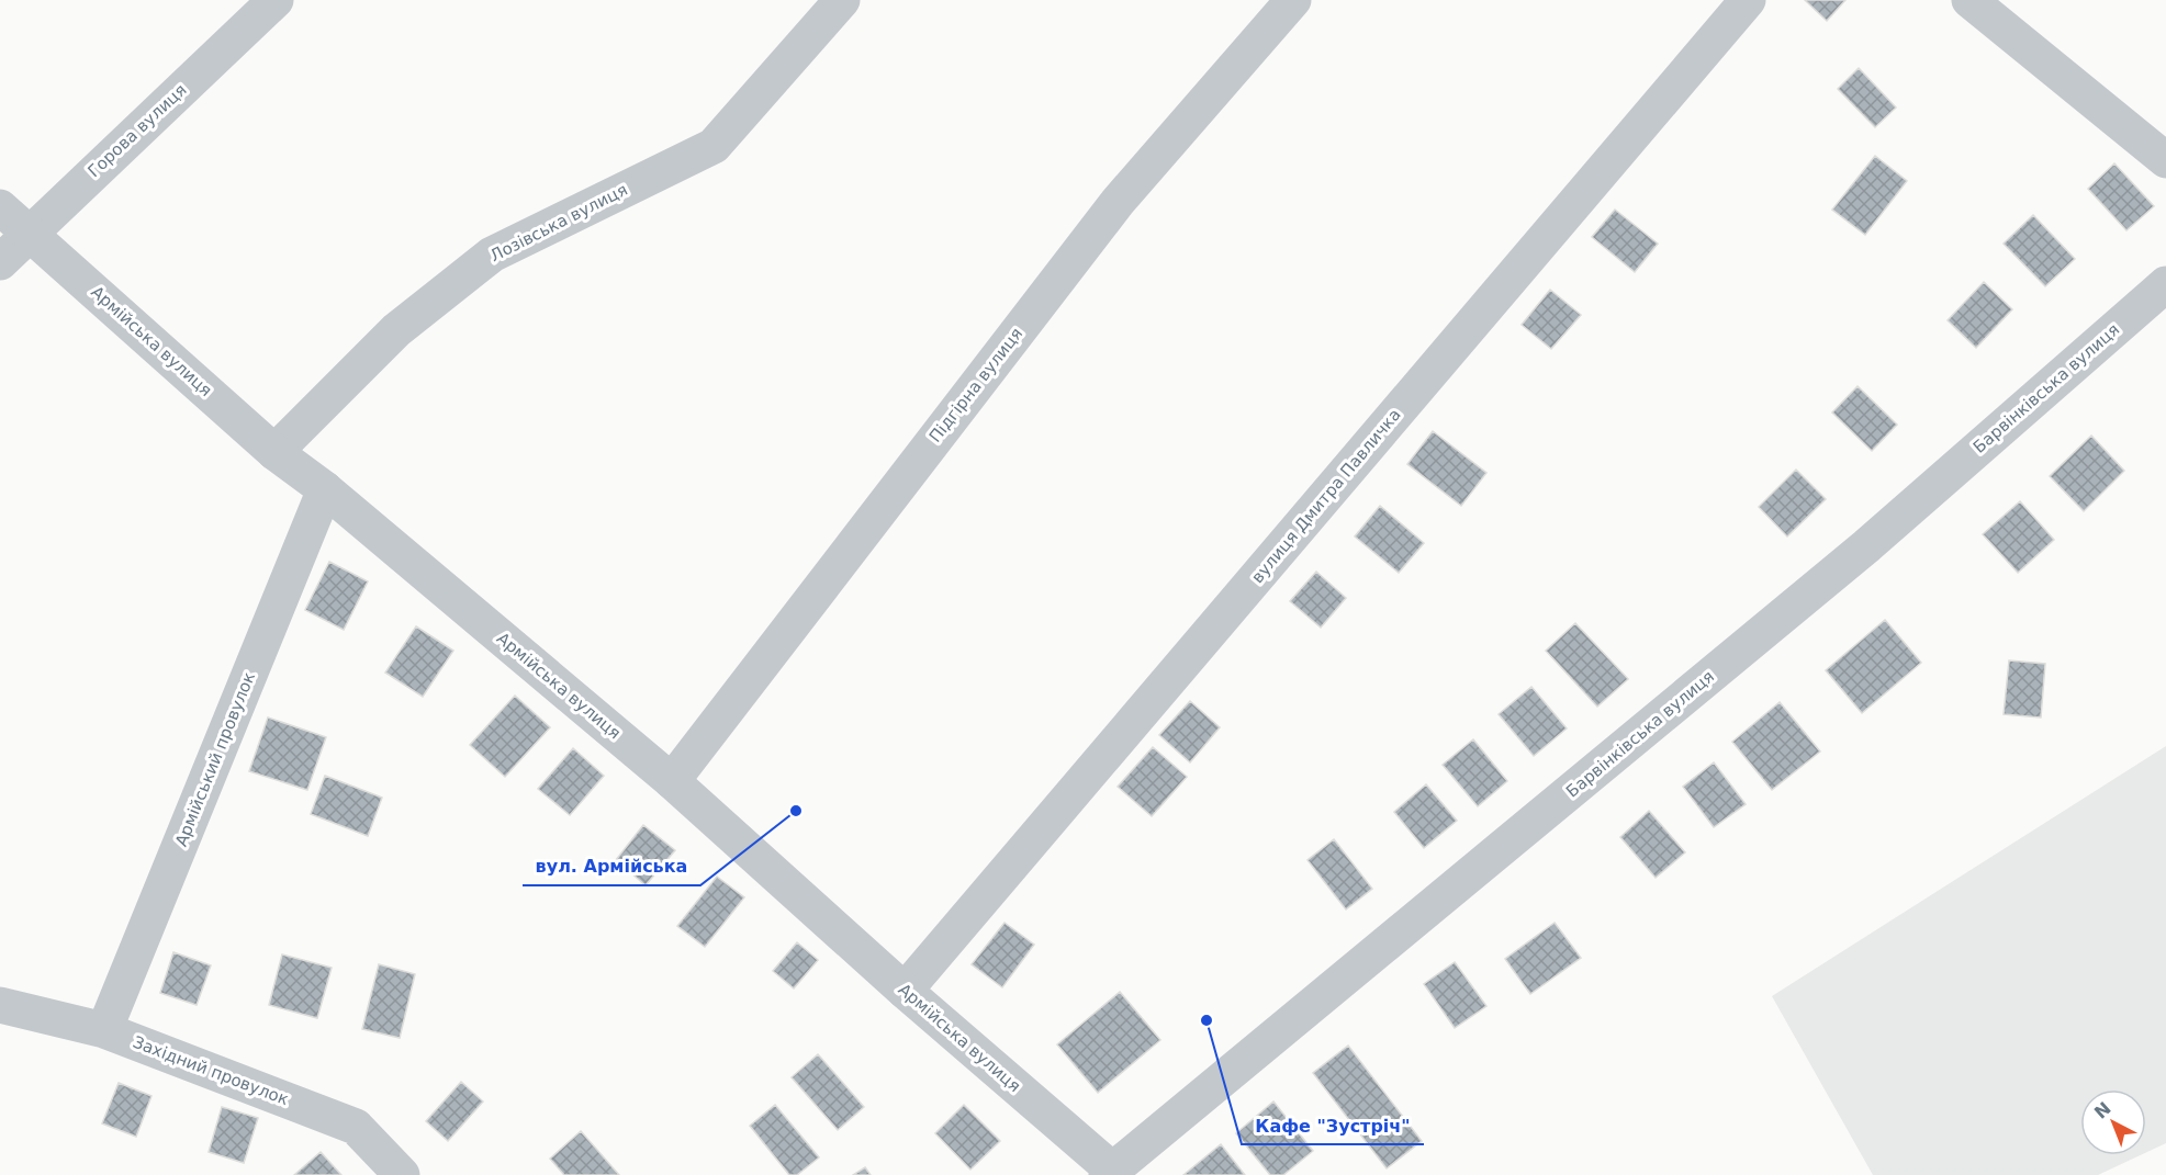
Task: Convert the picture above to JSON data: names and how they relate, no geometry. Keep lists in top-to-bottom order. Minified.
{"streets":{"street":["Горова вулиця","Лозівська вулиця","Армійська вулиця","Підгірна вулиця","Барвінківська вулиця","вулиця Дмитра Павличка","Армійський провулок","Західний провулок"]},"crossings":[["Горова вулиця","Армійська вулиця"],["Лозівська вулиця","Армійська вулиця"],["Армійська вулиця","Підгірна вулиця"],["Армійська вулиця","Барвінківська вулиця"],["Армійська вулиця","вулиця Дмитра Павличка"],["Армійська вулиця","Армійський провулок"],["Армійський провулок","Західний провулок"]],"places":["вул. Армійська","Кафе \"Зустріч\""],"north":"top left"}
